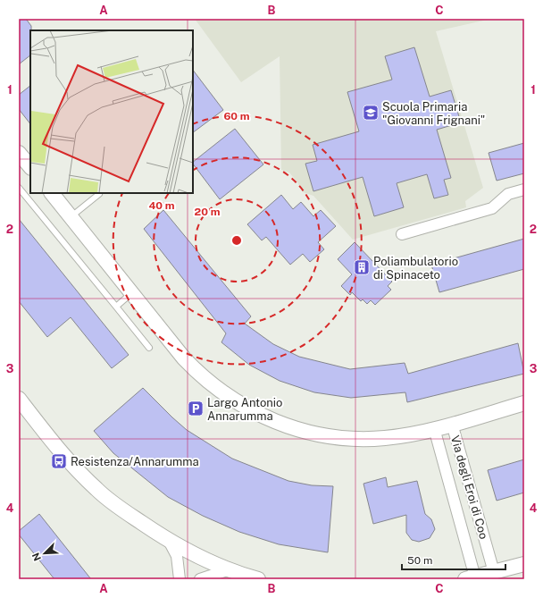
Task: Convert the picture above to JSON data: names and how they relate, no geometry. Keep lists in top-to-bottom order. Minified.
{"streets":{"street":["Via degli Eroi di Coo"]},"places":{"school or university":["Scuola Primaria \"Giovanni Frignani\""],"building":["Poliambulatorio di Spinaceto"],"parking":["Largo Antonio Annarumma"],"bus stop":["Resistenza/Annarumma"]},"scale_bar":"50 m","north":"bottom left","grid":{"columns":["A","B","C"],"rows":["1","2","3","4"]},"rings":["60 m","40 m","20 m"]}
